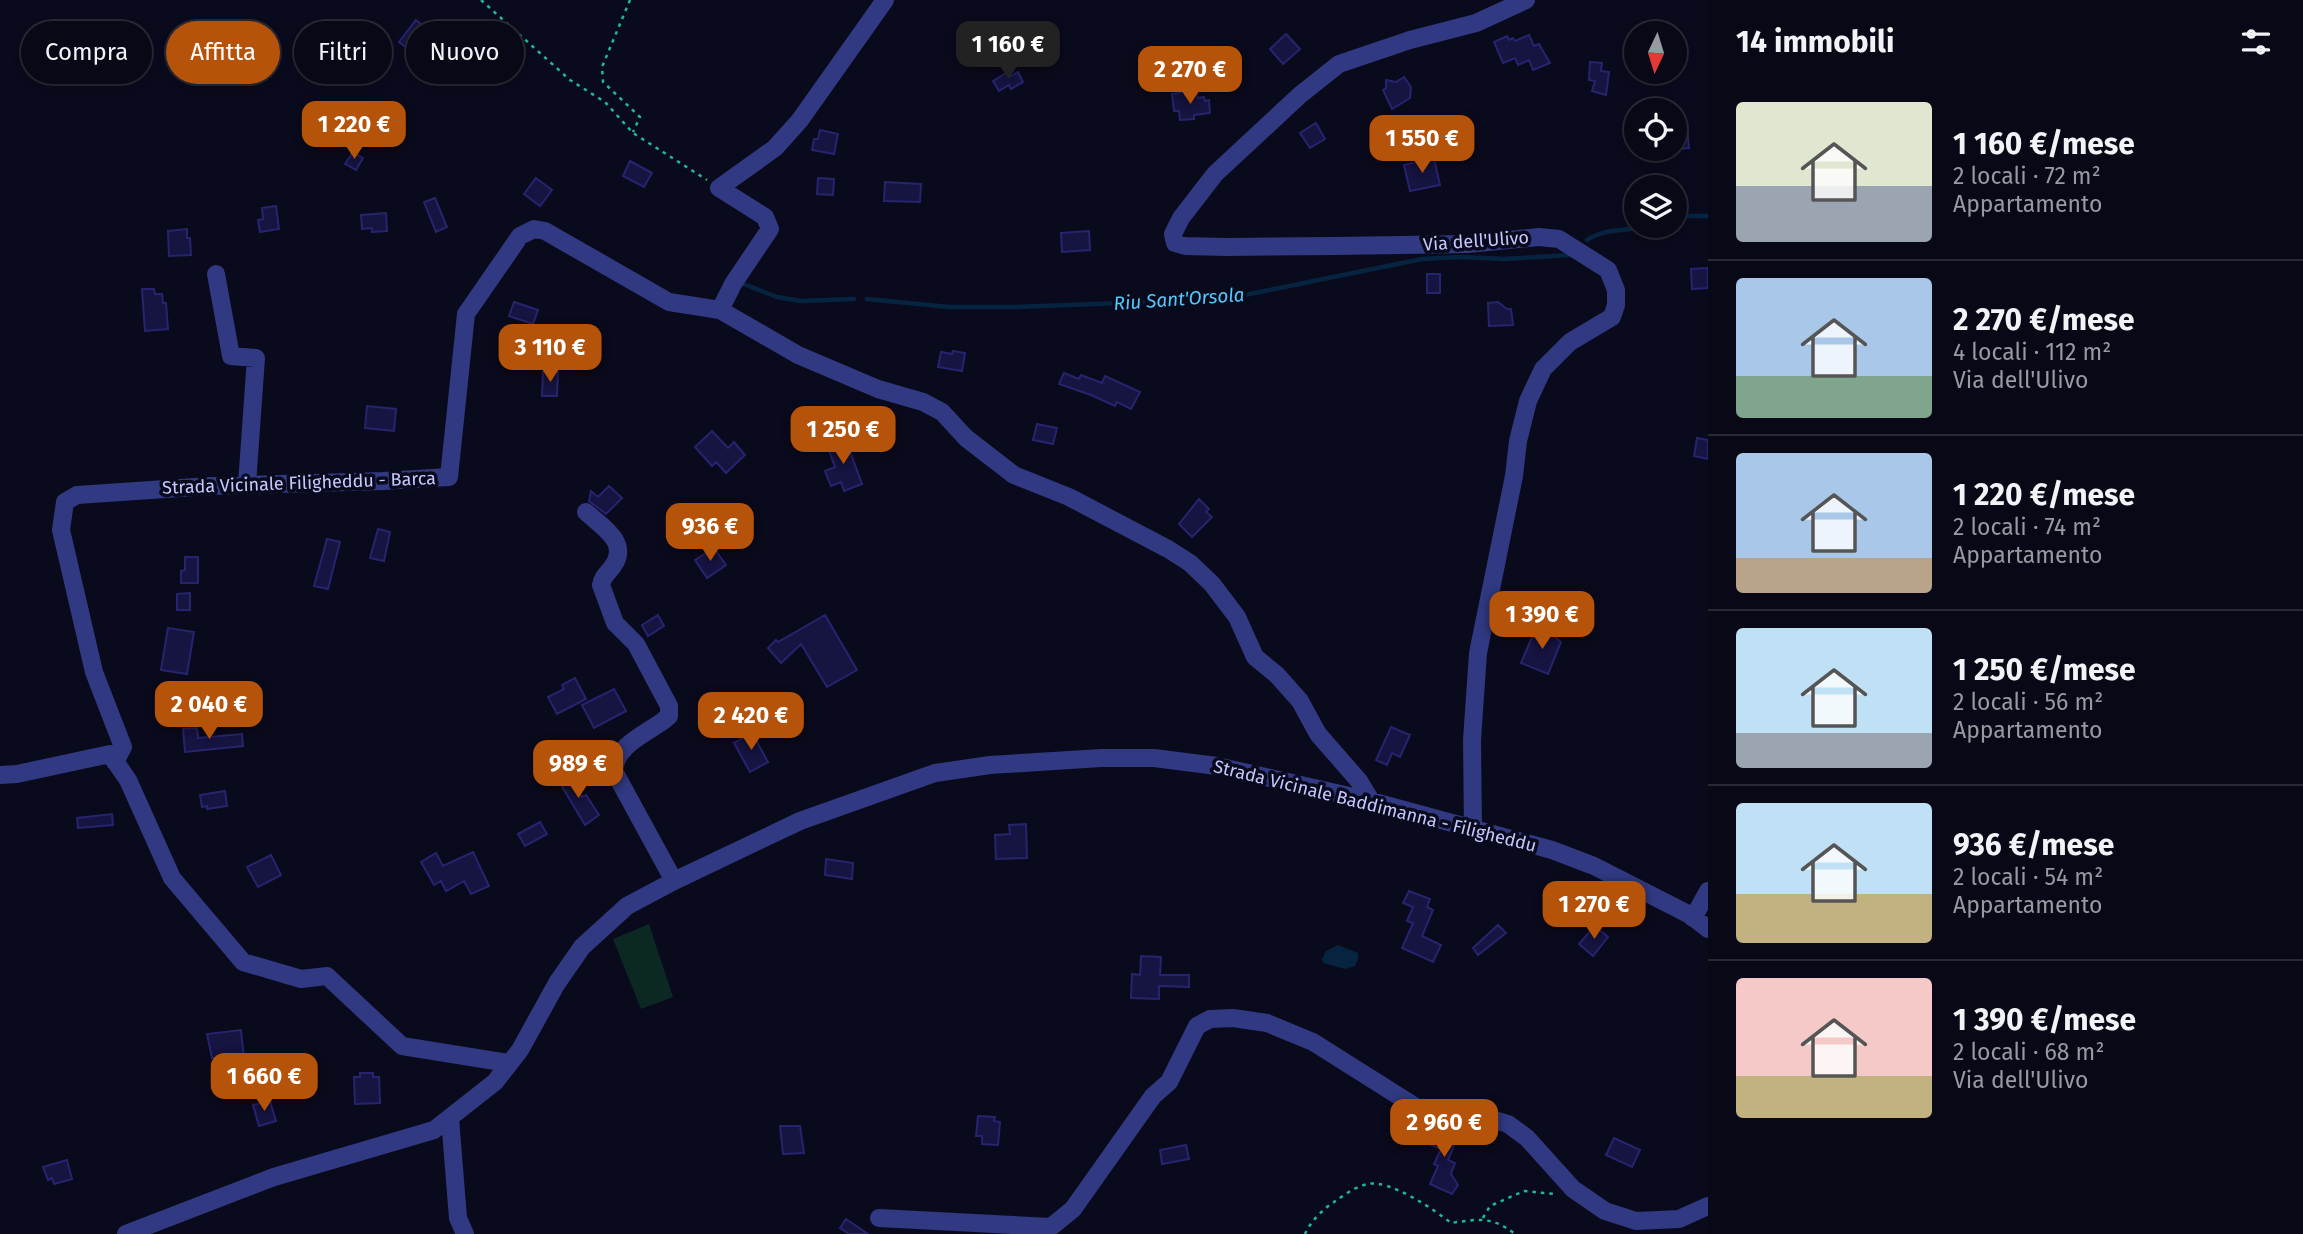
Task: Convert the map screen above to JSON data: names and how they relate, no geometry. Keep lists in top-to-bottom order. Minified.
{"streets":{"street":["Via dell'Ulivo","Strada Vicinale Filigheddu - Barca","Strada Vicinale Baddimanna - Filigheddu"]},"crossings":[["Via dell'Ulivo","Strada Vicinale Baddimanna - Filigheddu"],["Strada Vicinale Filigheddu - Barca","Strada Vicinale Baddimanna - Filigheddu"]],"water":["Riu Sant'Orsola"],"north":"bottom","page":{"heading":"14 immobili","price":["1 160 €","2 270 €","1 220 €","1 550 €","3 110 €","1 250 €","936 €","1 390 €","2 040 €","2 420 €","989 €","1 270 €","1 660 €","2 960 €"],"chip":["Compra","Affitta","Filtri","Nuovo"],"list":[{"name":"1 160 €/mese","note":"2 locali · 72 m² · Appartamento"},{"name":"2 270 €/mese","note":"4 locali · 112 m² · Via dell'Ulivo"},{"name":"1 220 €/mese","note":"2 locali · 74 m² · Appartamento"},{"name":"1 250 €/mese","note":"2 locali · 56 m² · Appartamento"},{"name":"936 €/mese","note":"2 locali · 54 m² · Appartamento"},{"name":"1 390 €/mese","note":"2 locali · 68 m² · Via dell'Ulivo"}]}}
